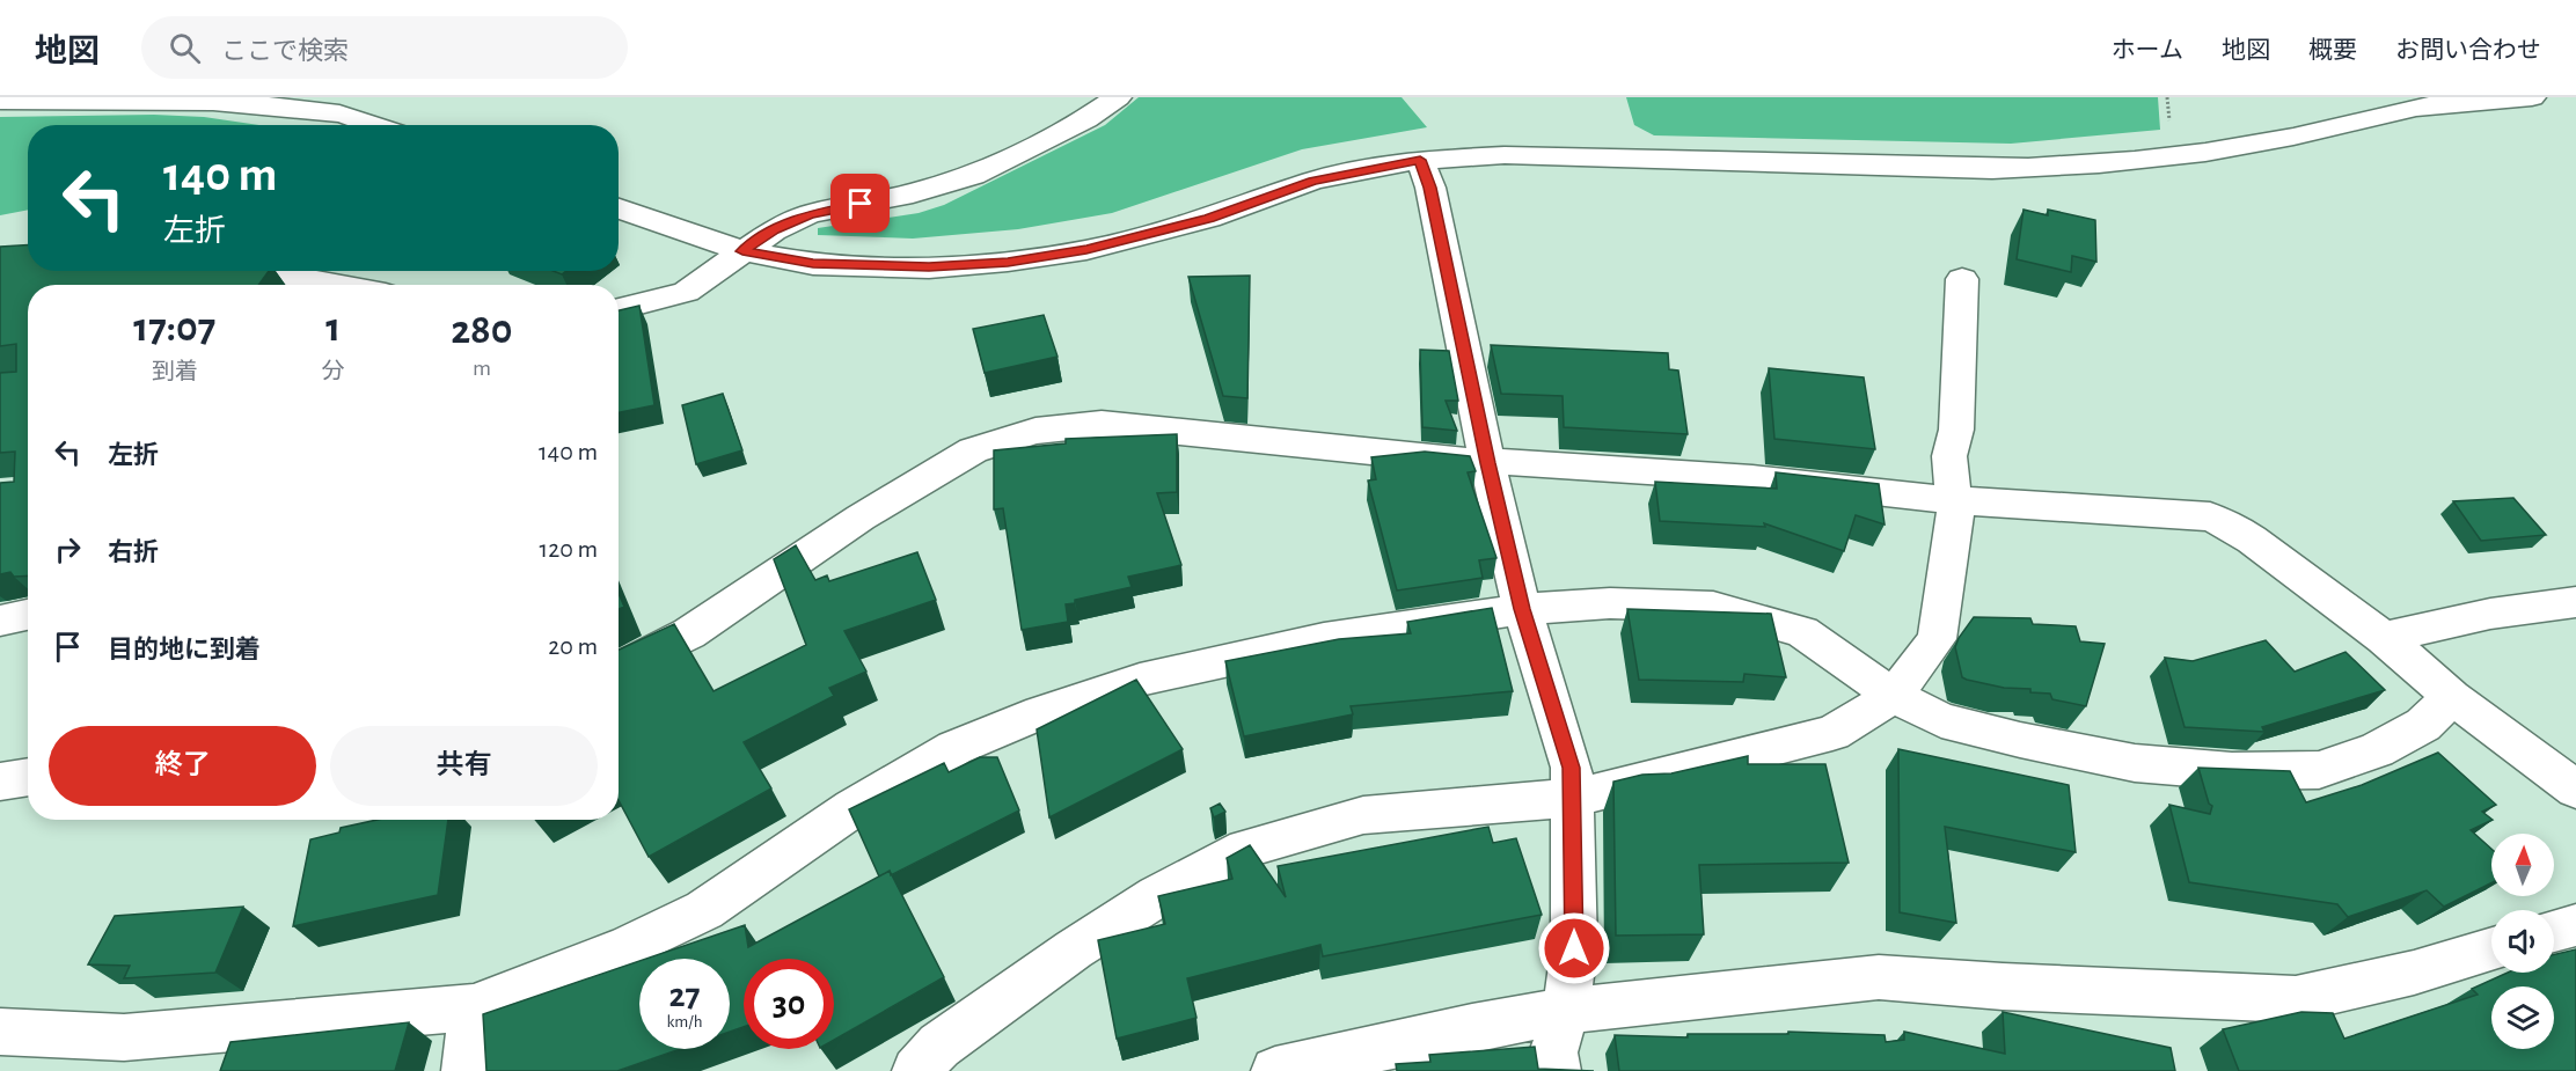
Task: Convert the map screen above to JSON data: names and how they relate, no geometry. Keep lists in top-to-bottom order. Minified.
{"north":"top","page":{"header":"地図","search":"ここで検索","nav":["ホーム","地図","概要","お問い合わせ"],"turn":["140 m","左折"],"eta":["17:07","到着","1","分","280","m"],"list":[{"name":"左折","value":"140 m"},{"name":"右折","value":"120 m"},{"name":"目的地に到着","value":"20 m"}],"buttons":["終了","共有"],"speed":"27 km/h","limit":"30"}}
